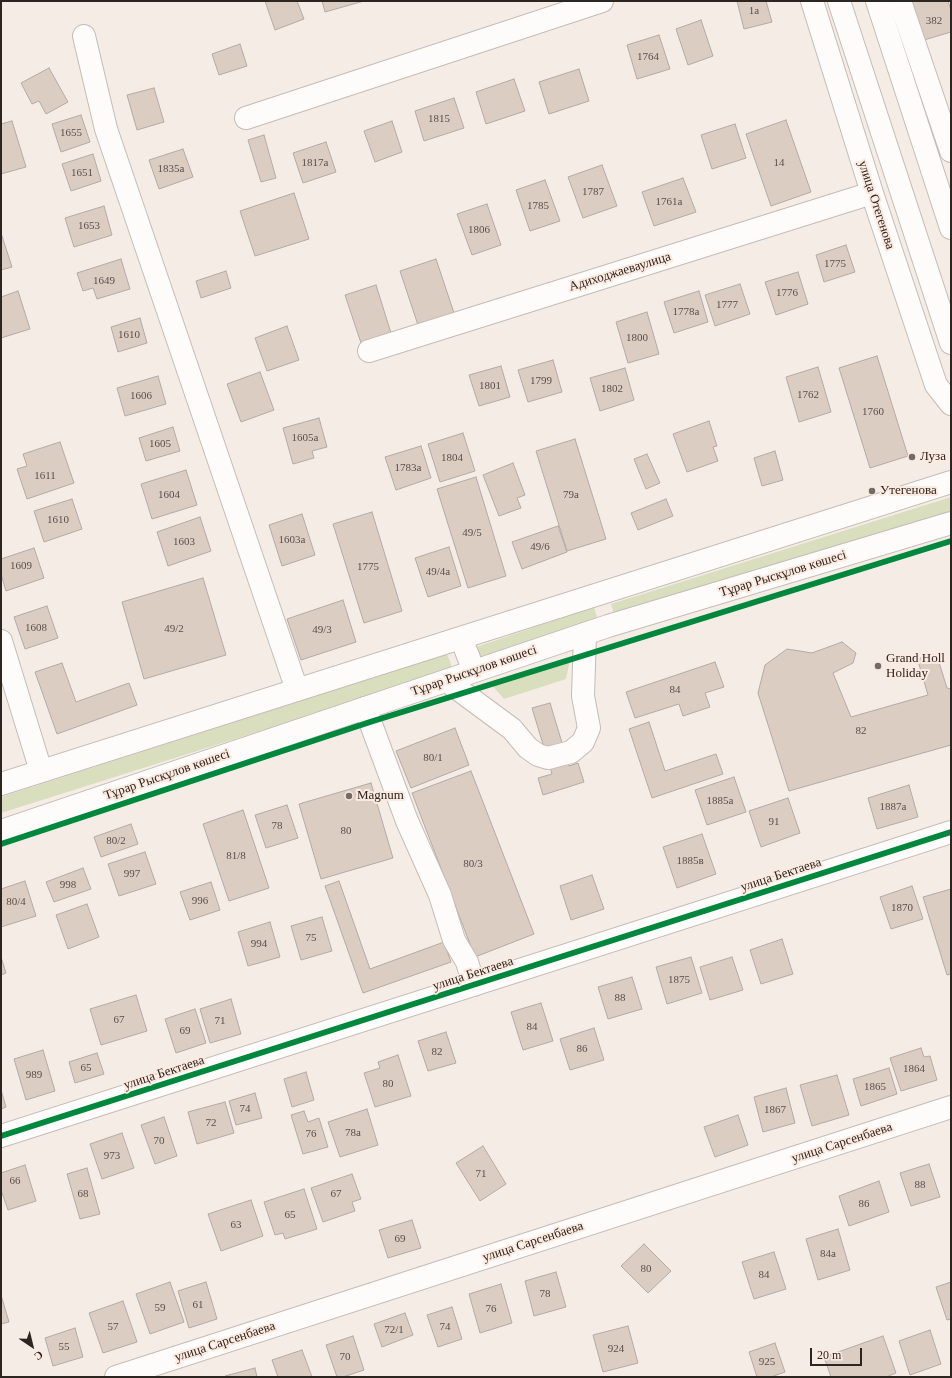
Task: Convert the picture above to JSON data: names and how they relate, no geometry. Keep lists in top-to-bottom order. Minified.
{"streets":{"street":["улица Отегенова","Адиходжаеваулица","Тұрар Рыскұлов көшесі","улица Бектаева","улица Сарсенбаева"]},"crossings":[["улица Отегенова","Адиходжаеваулица"]],"places":["Луза","Утегенова","Grand Holl Holiday","Magnum"],"house_numbers":["1а","382","1764","1815","1655","1817а","14","1835а","1651","1787","1761а","1785","1653","1806","1775","1649","1776","1777","1778а","1610","1800","1799","1801","1802","1762","1606","1760","1605а","1605","1804","1783а","1611","1604","79а","1610","49/5","1603а","1603","49/6","1609","1775","49/4а","1608","49/2","49/3","84","82","80/1","1885а","1887а","91","78","80","80/2","81/8","1885в","80/3","997","998","996","80/4","1870","75","994","1875","88","67","71","84","69","86","82","65","1864","989","80","1865","74","1867","72","78а","76","70","973","71","66","88","68","67","86","65","63","69","84а","80","84","78","61","59","76","57","74","72/1","55","924","70","925"],"scale_bar":"20 m","north":"bottom right"}
